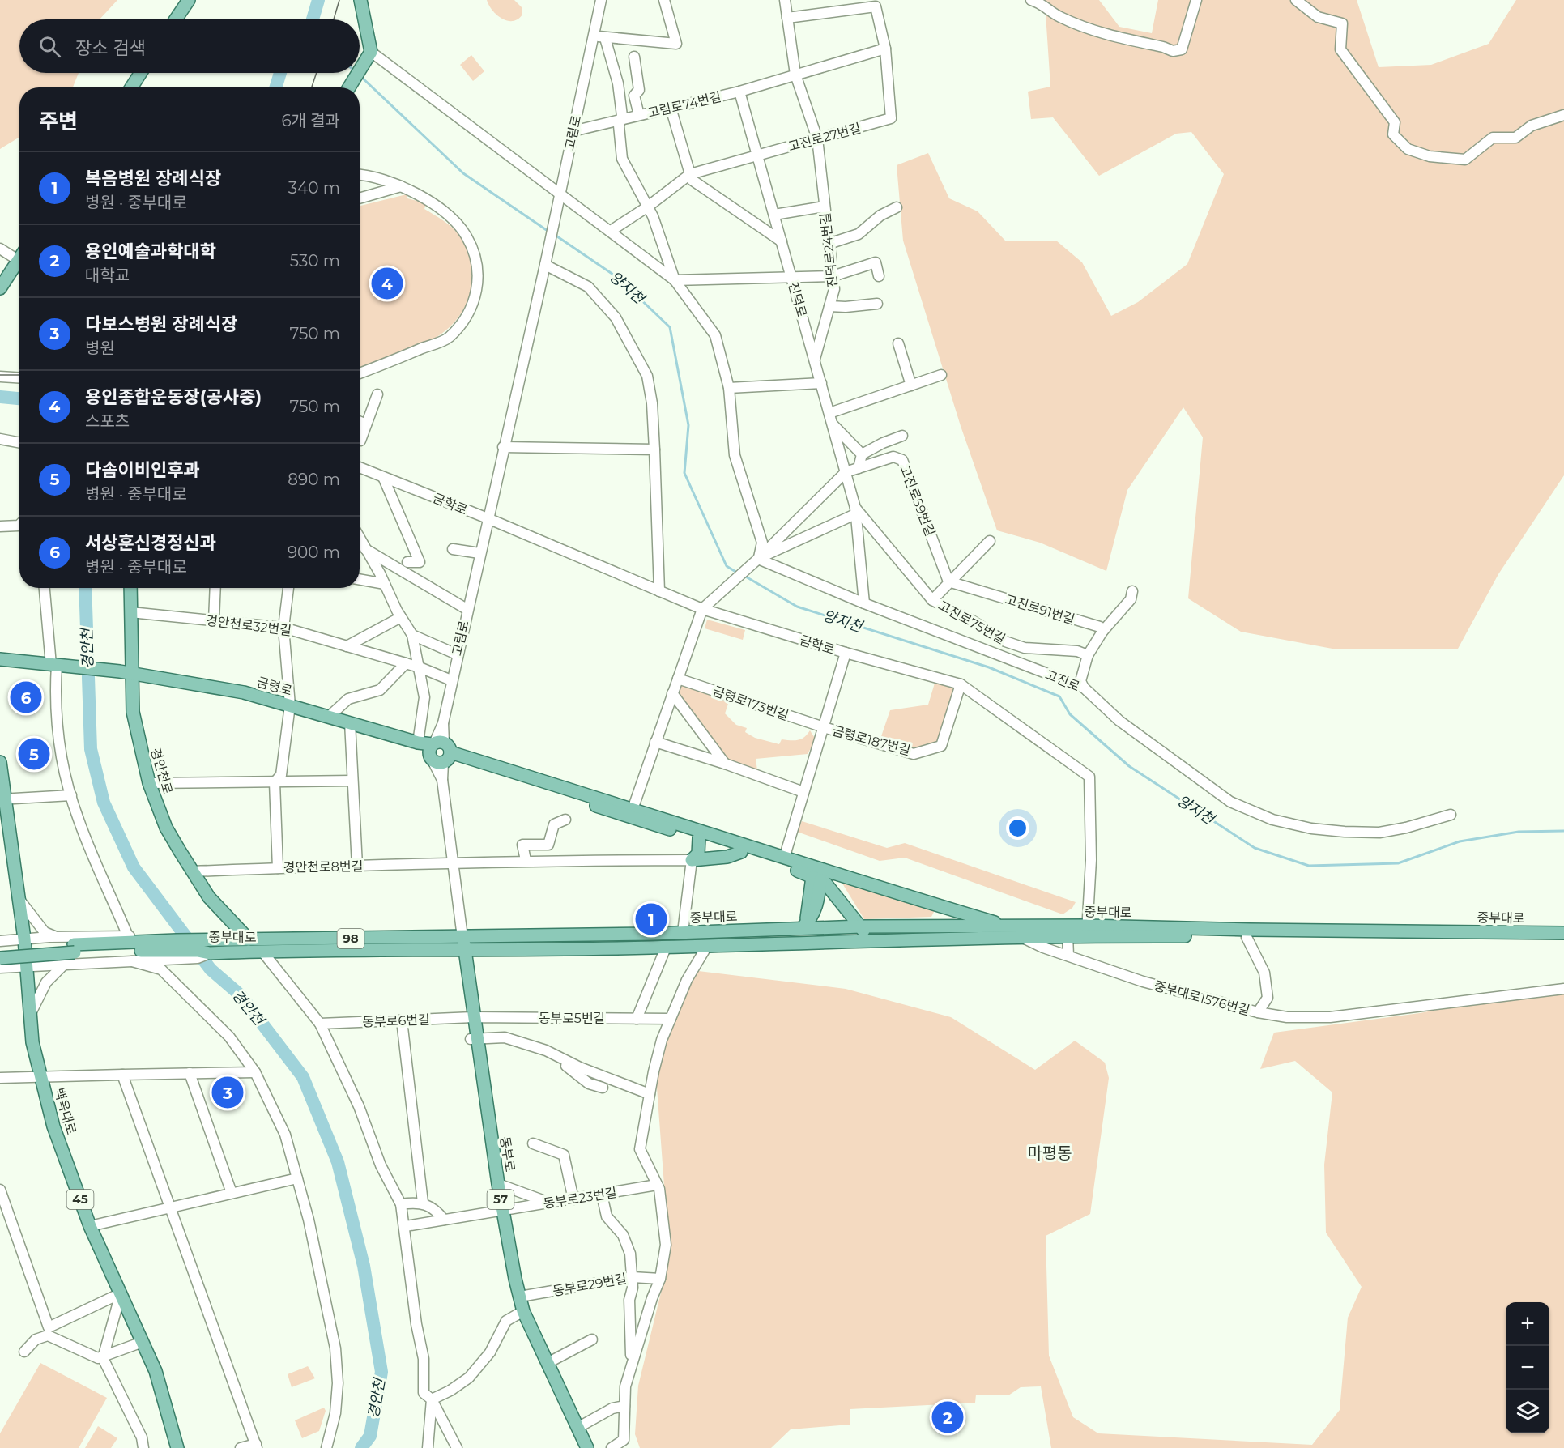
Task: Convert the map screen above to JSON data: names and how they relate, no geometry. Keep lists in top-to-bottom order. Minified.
{"streets":{"main road":["금령로","경안천로","중부대로","98","백옥대로","동부로","45","57"],"street":["고림로74번길","고림로","고진로27번길","진덕로24번길","진덕로","고진로59번길","금학로","고진로91번길","고진로75번길","경안천로32번길","고진로","금령로173번길","금령로187번길","경안천로8번길","중부대로1576번길","동부로5번길","동부로6번길","동부로23번길","동부로29번길"]},"crossings":[["고림로74번길","고림로"],["고림로74번길","고진로27번길"],["고림로74번길","진덕로"],["고림로","금학로"],["고림로","경안천로32번길"],["고림로","금령로"],["고림로","경안천로8번길"],["고림로","중부대로"],["고림로","동부로"],["고진로27번길","진덕로24번길"],["고진로27번길","진덕로"],["진덕로24번길","진덕로"],["진덕로","고진로59번길"],["진덕로","고진로75번길"],["진덕로","고진로"],["고진로59번길","금학로"],["고진로59번길","고진로91번길"],["고진로59번길","고진로75번길"],["고진로59번길","고진로"],["금학로","금령로187번길"],["금학로","중부대로"],["고진로91번길","고진로75번길"],["경안천로32번길","경안천로"],["금령로","경안천로"],["금령로173번길","금령로187번길"],["경안천로","경안천로8번길"],["경안천로","중부대로"],["중부대로","중부대로1576번길"],["중부대로","동부로"],["동부로5번길","동부로6번길"],["동부로5번길","동부로"],["동부로6번길","동부로"],["동부로","동부로23번길"],["동부로","동부로29번길"]],"districts":["마평동"],"water":["양지천","경안천"],"page":{"search":"장소 검색","heading":["주변","6개 결과"],"list":[{"mark":"1","name":"복음병원 장례식장","note":"병원 · 중부대로","value":"340 m"},{"mark":"2","name":"용인예술과학대학","note":"대학교","value":"530 m"},{"mark":"3","name":"다보스병원 장례식장","note":"병원","value":"750 m"},{"mark":"4","name":"용인종합운동장(공사중)","note":"스포츠","value":"750 m"},{"mark":"5","name":"다솜이비인후과","note":"병원 · 중부대로","value":"890 m"},{"mark":"6","name":"서상훈신경정신과","note":"병원 · 중부대로","value":"900 m"}],"pins":["4","6","5","1","3","2"],"map_buttons":["+","−"]}}
